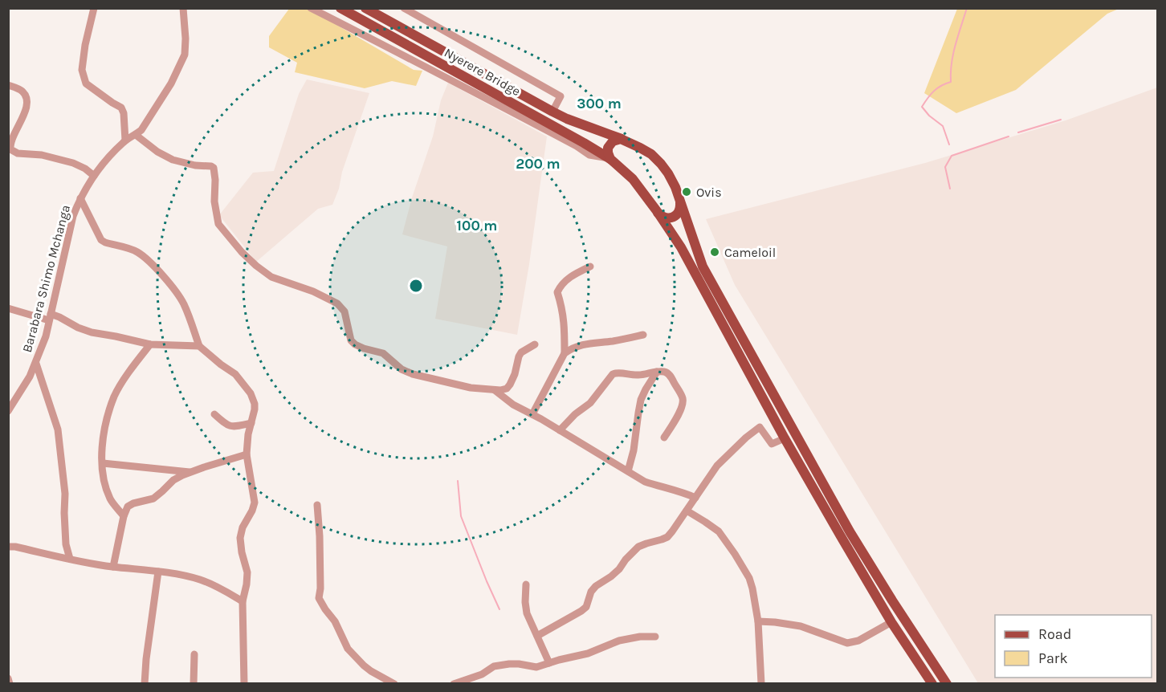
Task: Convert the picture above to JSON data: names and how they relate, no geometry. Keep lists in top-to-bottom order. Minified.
{"streets":{"main road":["Nyerere Bridge"],"street":["Barabara Shimo Mchanga"]},"places":["Ovis","Cameloil"],"legend":["Road","Park"],"rings":["300 m","200 m","100 m"]}
